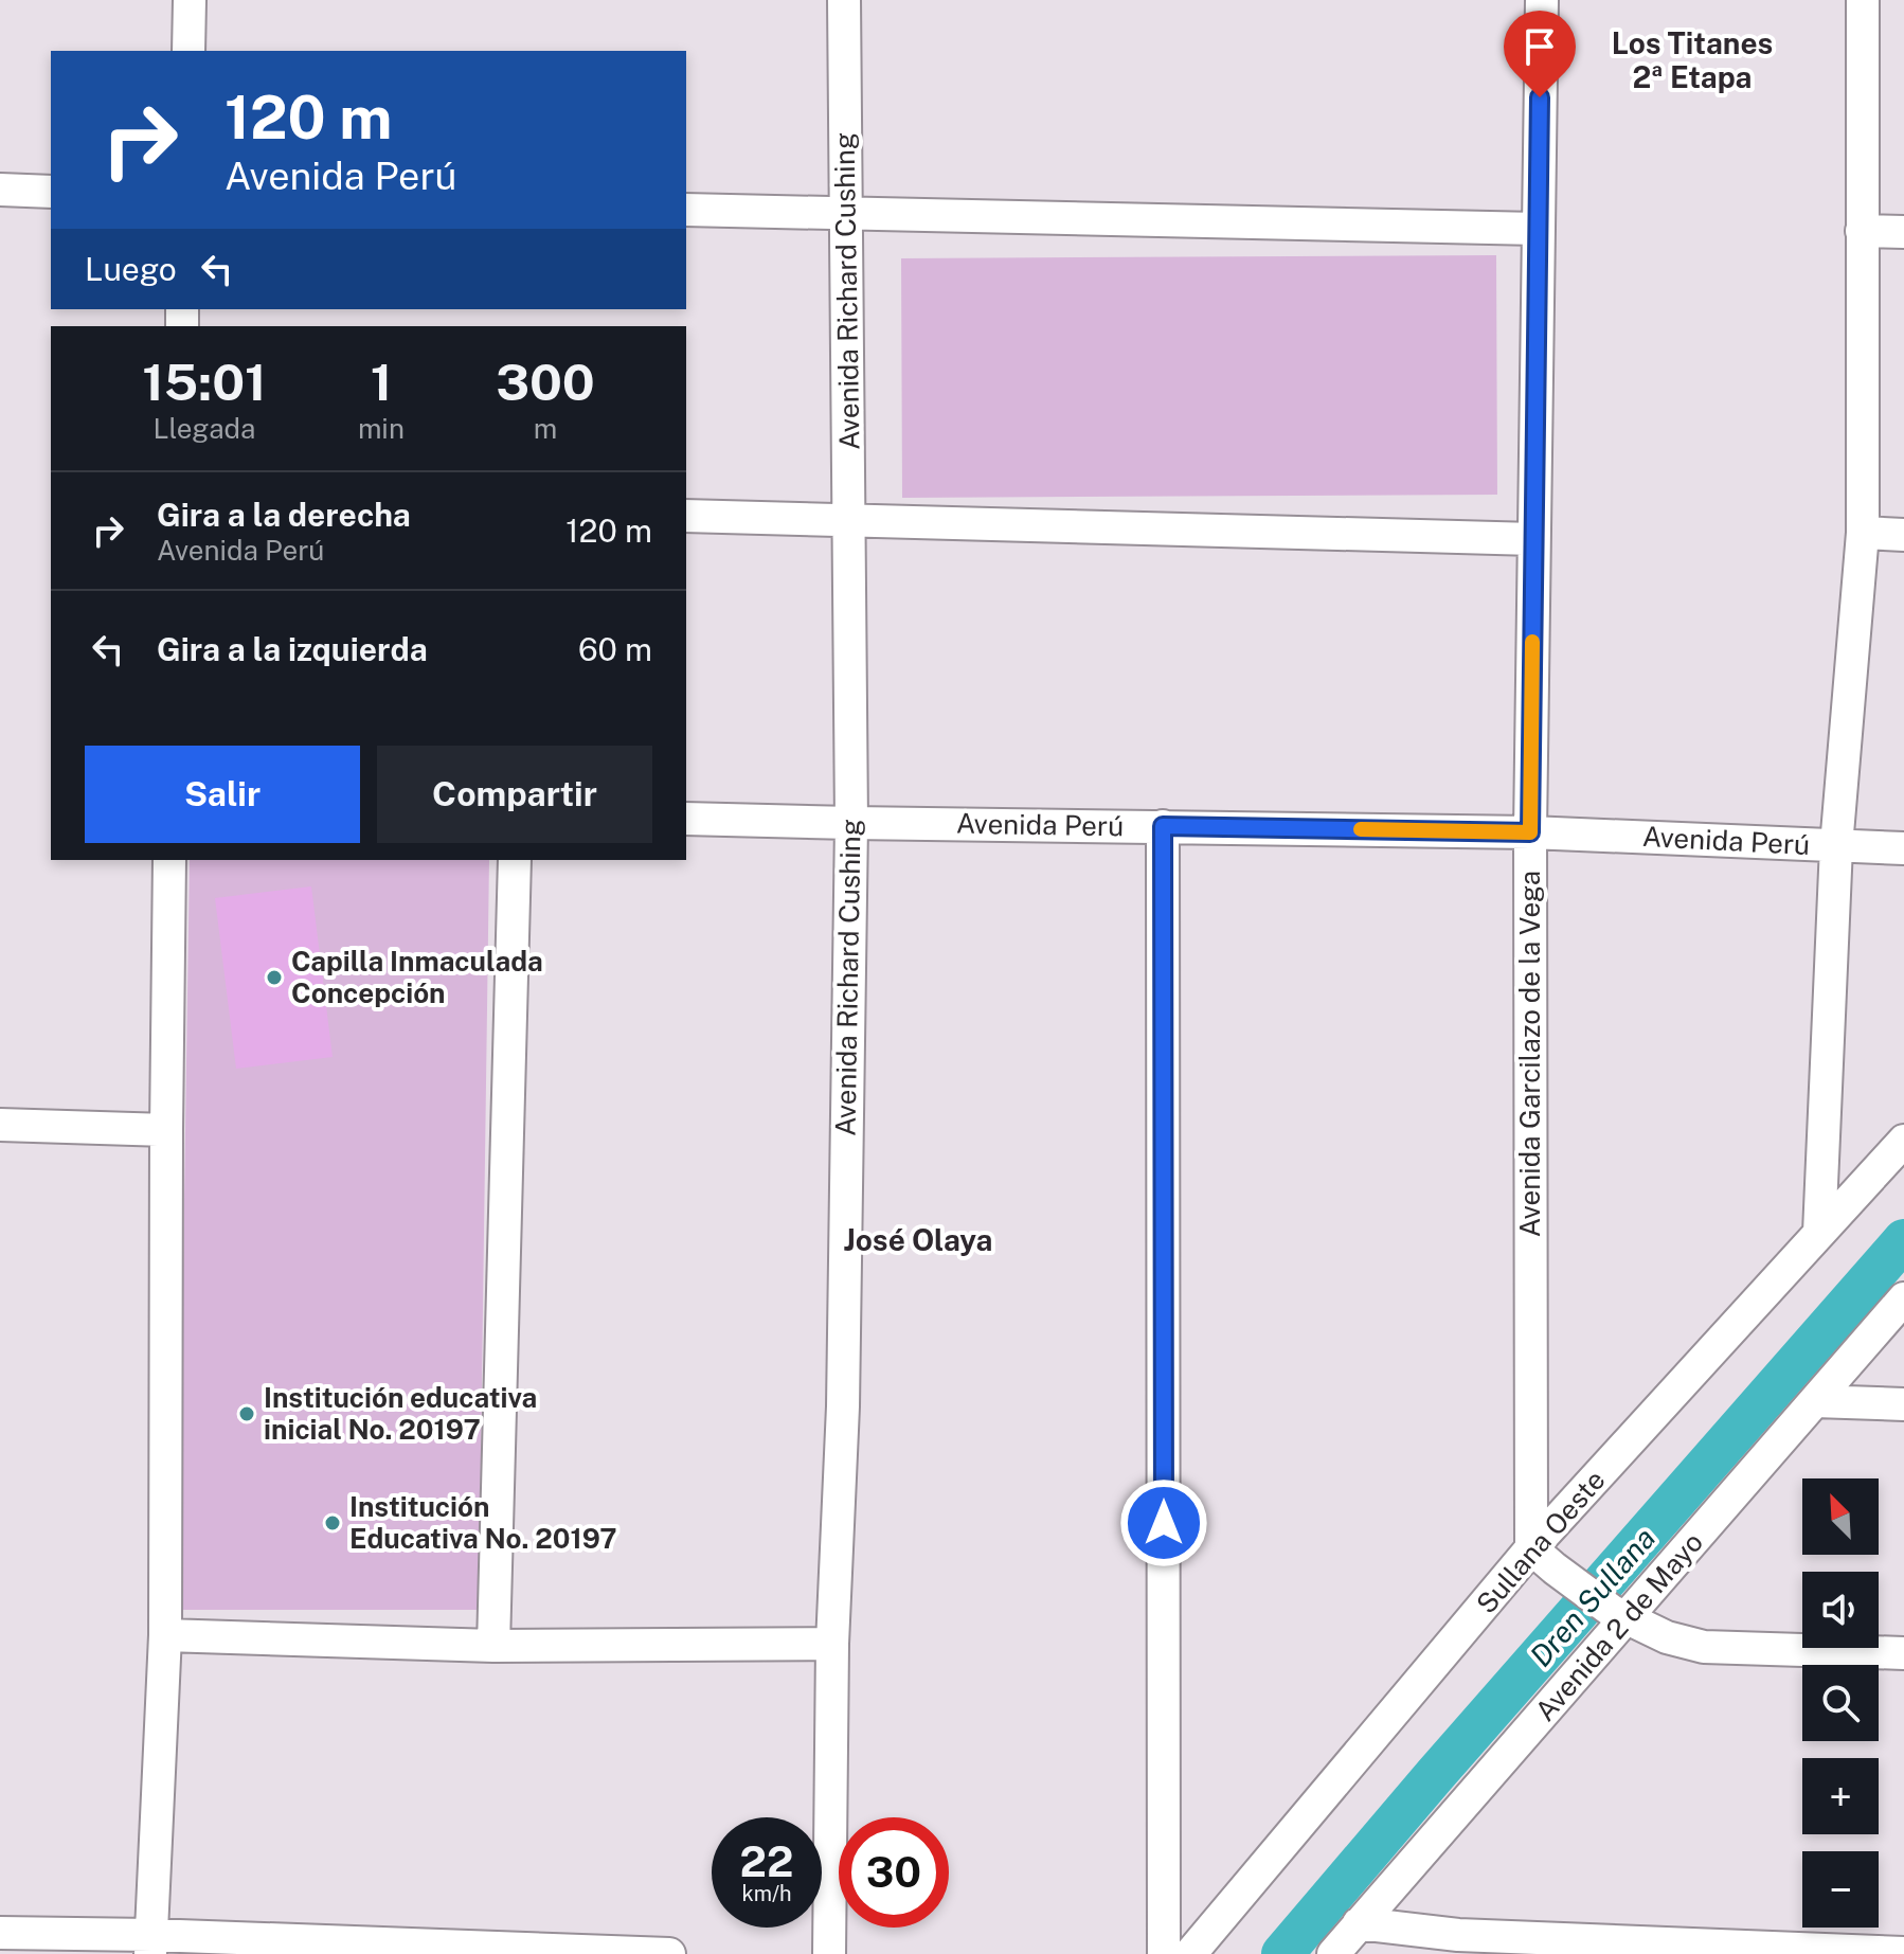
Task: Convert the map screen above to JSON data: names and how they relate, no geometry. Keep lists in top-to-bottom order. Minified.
{"streets":{"street":["Avenida Richard Cushing","Avenida Perú","Avenida Garcilazo de la Vega","Sullana Oeste","Avenida 2 de Mayo"]},"crossings":[["Avenida Richard Cushing","Avenida Perú"],["Avenida Perú","Avenida Garcilazo de la Vega"],["Avenida Garcilazo de la Vega","Sullana Oeste"]],"districts":["Los Titanes 2ª Etapa","José Olaya"],"water":["Dren Sullana"],"places":["Capilla Inmaculada Concepción","Institución educativa inicial No. 20197","Institución Educativa No. 20197"],"north":"top left","page":{"turn":["120 m","Avenida Perú"],"then":"Luego","eta":["15:01","Llegada","1","min","300","m"],"list":[{"name":"Gira a la derecha","note":"Avenida Perú","value":"120 m"},{"name":"Gira a la izquierda","value":"60 m"}],"buttons":["Salir","Compartir"],"map_buttons":["+","−"],"speed":"22 km/h","limit":"30"}}
